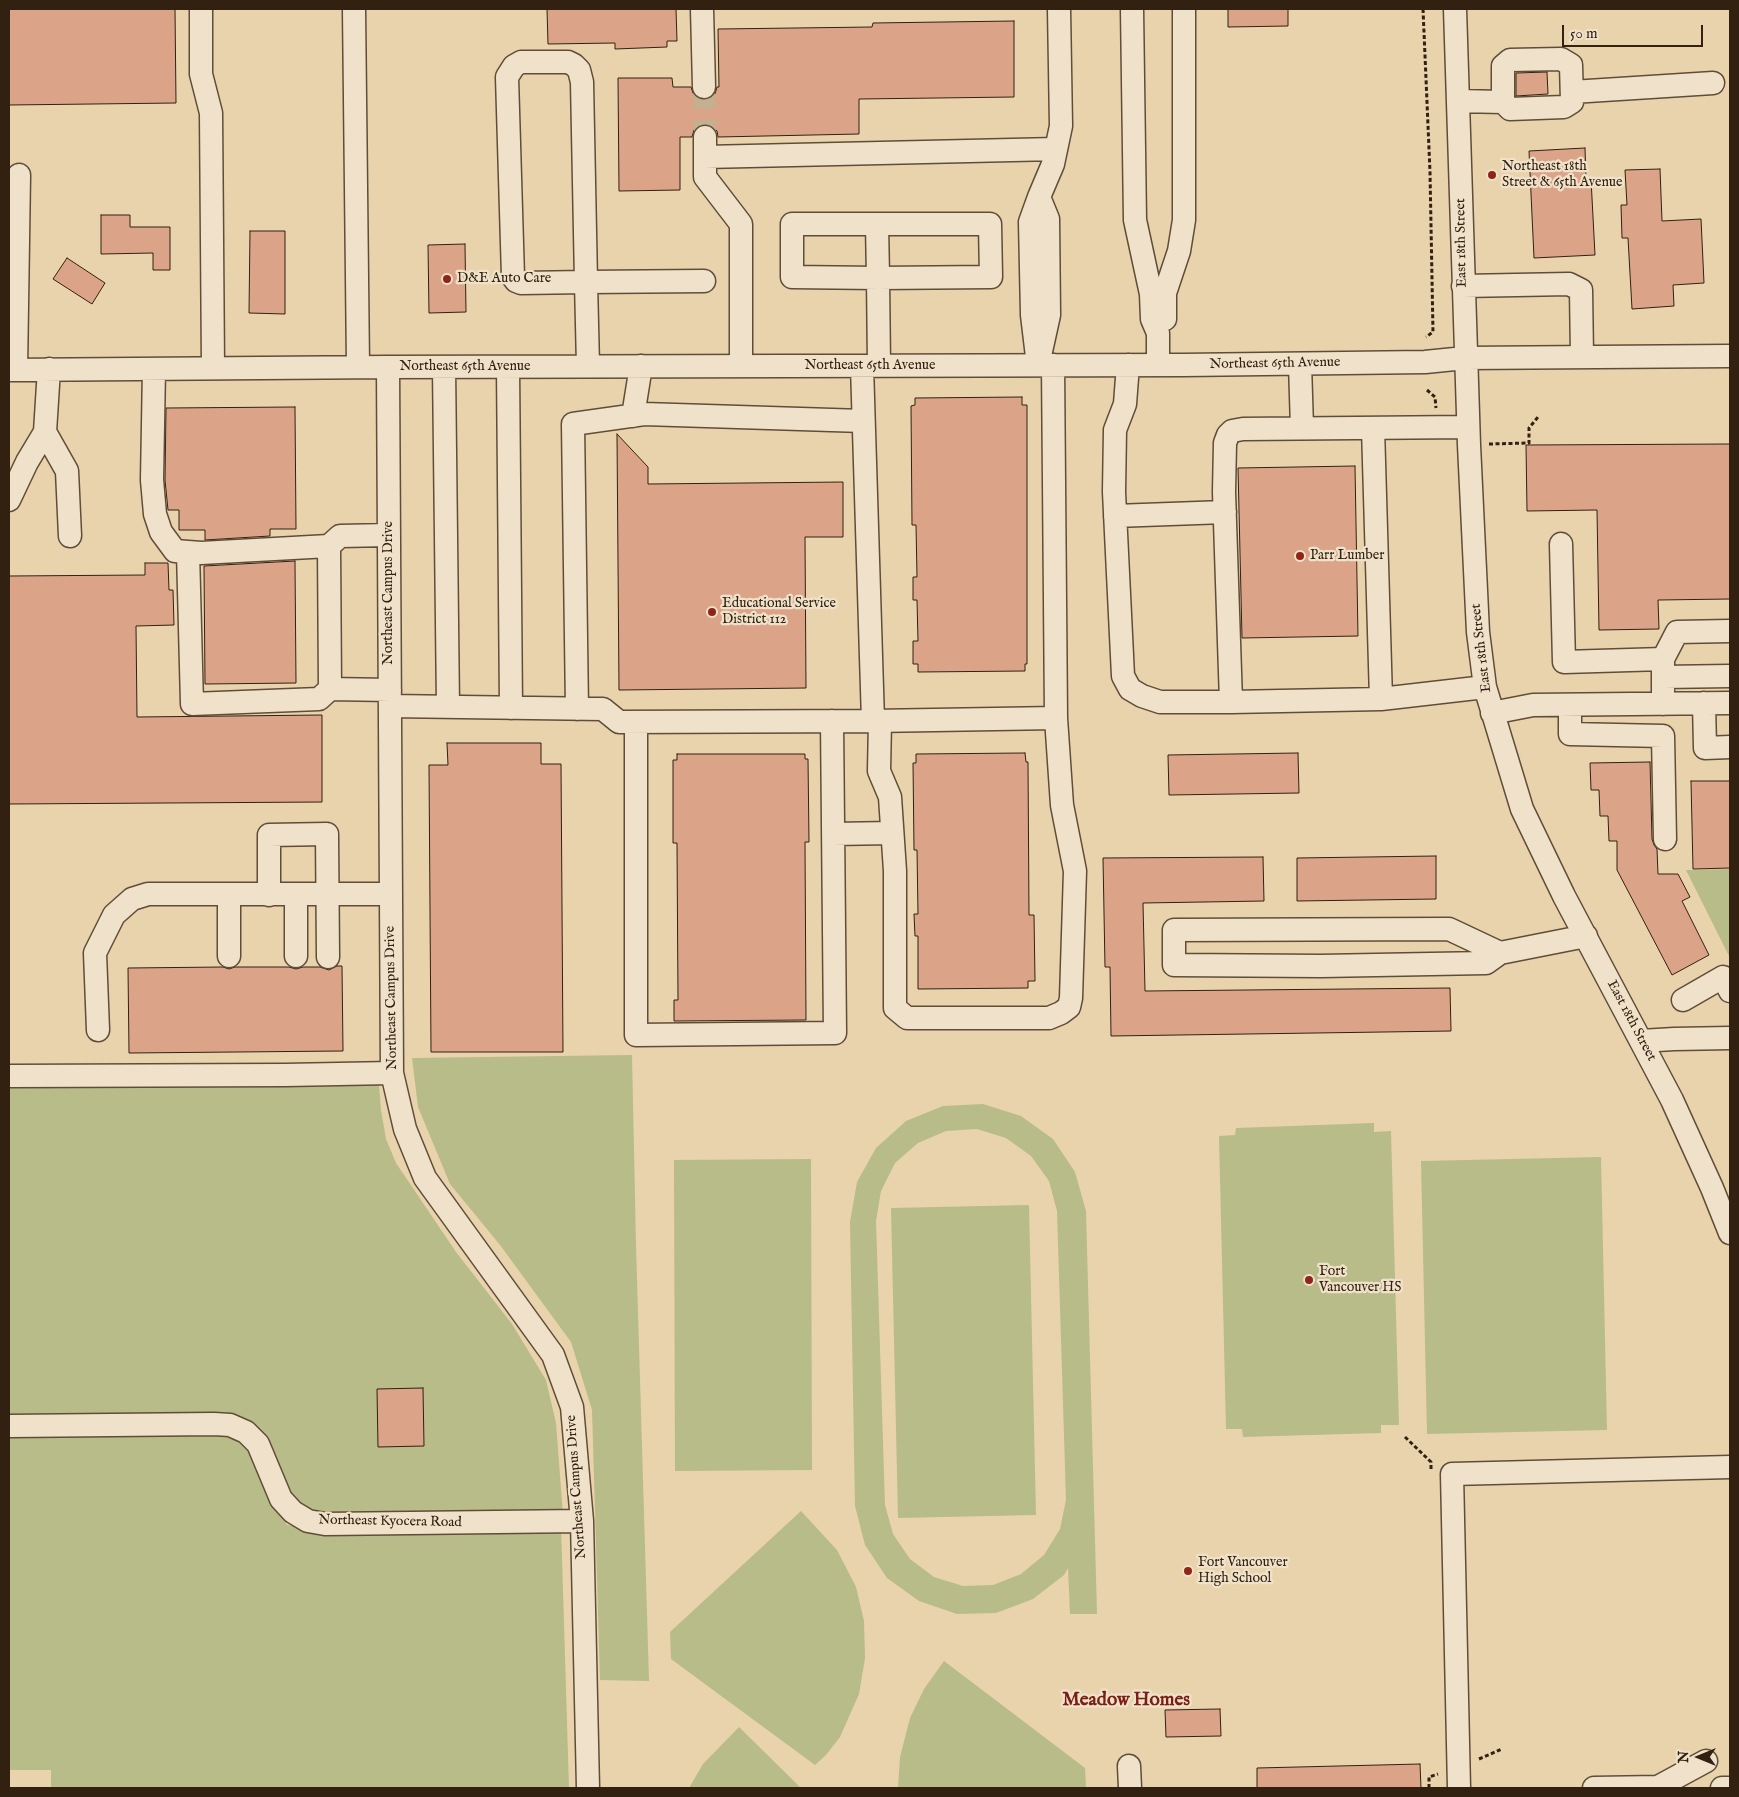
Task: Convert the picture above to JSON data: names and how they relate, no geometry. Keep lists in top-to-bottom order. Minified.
{"streets":{"street":["East 18th Street","Northeast 65th Avenue","Northeast Campus Drive","Northeast Kyocera Road"]},"crossings":[["East 18th Street","Northeast 65th Avenue"],["Northeast 65th Avenue","Northeast Campus Drive"],["Northeast Campus Drive","Northeast Kyocera Road"]],"districts":["Meadow Homes"],"places":["Northeast 18th Street & 65th Avenue","D&E Auto Care","Parr Lumber","Educational Service District 112","Fort Vancouver HS","Fort Vancouver High School"],"scale_bar":"50 m","north":"left"}
